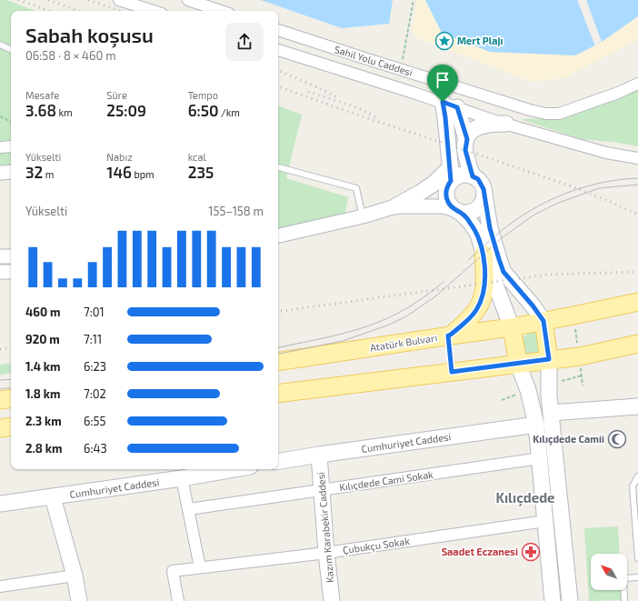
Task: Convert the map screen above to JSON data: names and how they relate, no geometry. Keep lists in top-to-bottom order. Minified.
{"streets":{"main road":["Atatürk Bulvarı","Cumhuriyet Caddesi","Kazım Karabekir Caddesi"],"street":["Sahil Yolu Caddesi","Kılıçdede Cami Sokak","Çubukçu Sokak"]},"crossings":[["Cumhuriyet Caddesi","Kazım Karabekir Caddesi"],["Kılıçdede Cami Sokak","Kazım Karabekir Caddesi"],["Kazım Karabekir Caddesi","Çubukçu Sokak"]],"districts":["Kılıçdede"],"places":{"place":["Mert Plajı"],"mosque":["Kılıçdede Camii"],"pharmacy":["Saadet Eczanesi"]},"north":"top left","page":{"heading":["Sabah koşusu","06:58 · 8 × 460 m"],"stats":[["Mesafe","3.68 km"],["Süre","25:09"],["Tempo","6:50 /km"],["Yükselti","32 m"],["Nabız","146 bpm"],["kcal","235"]],"chart":["Yükselti","155–158 m"],"list":[{"name":"460 m","note":"7:01"},{"name":"920 m","note":"7:11"},{"name":"1.4 km","note":"6:23"},{"name":"1.8 km","note":"7:02"},{"name":"2.3 km","note":"6:55"},{"name":"2.8 km","note":"6:43"}]}}
